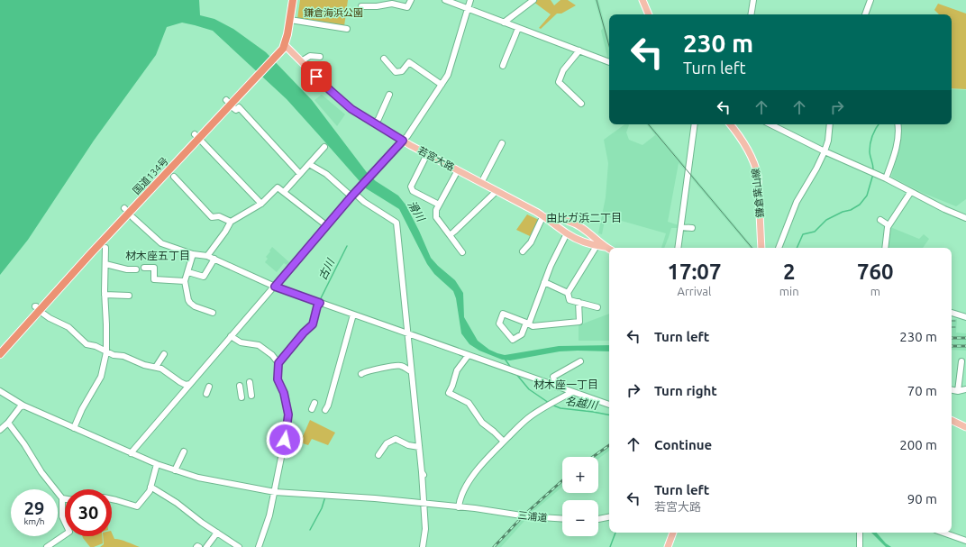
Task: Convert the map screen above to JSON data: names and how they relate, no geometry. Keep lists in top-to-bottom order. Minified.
{"streets":{"highway":["国道134号"],"main road":["若宮大路","鎌倉葉山線"],"street":["三浦道"]},"crossings":[["若宮大路","国道134号"]],"districts":["由比ガ浜二丁目","材木座五丁目","材木座一丁目"],"water":["滑川","古川","名越川"],"parks":["鎌倉海浜公園"],"page":{"turn":["230 m","Turn left"],"eta":["17:07","Arrival","2","min","760","m"],"list":[{"name":"Turn left","value":"230 m"},{"name":"Turn right","value":"70 m"},{"name":"Continue","value":"200 m"},{"name":"Turn left","note":"若宮大路","value":"90 m"}],"map_buttons":["+","−"],"speed":"29 km/h","limit":"30"}}
